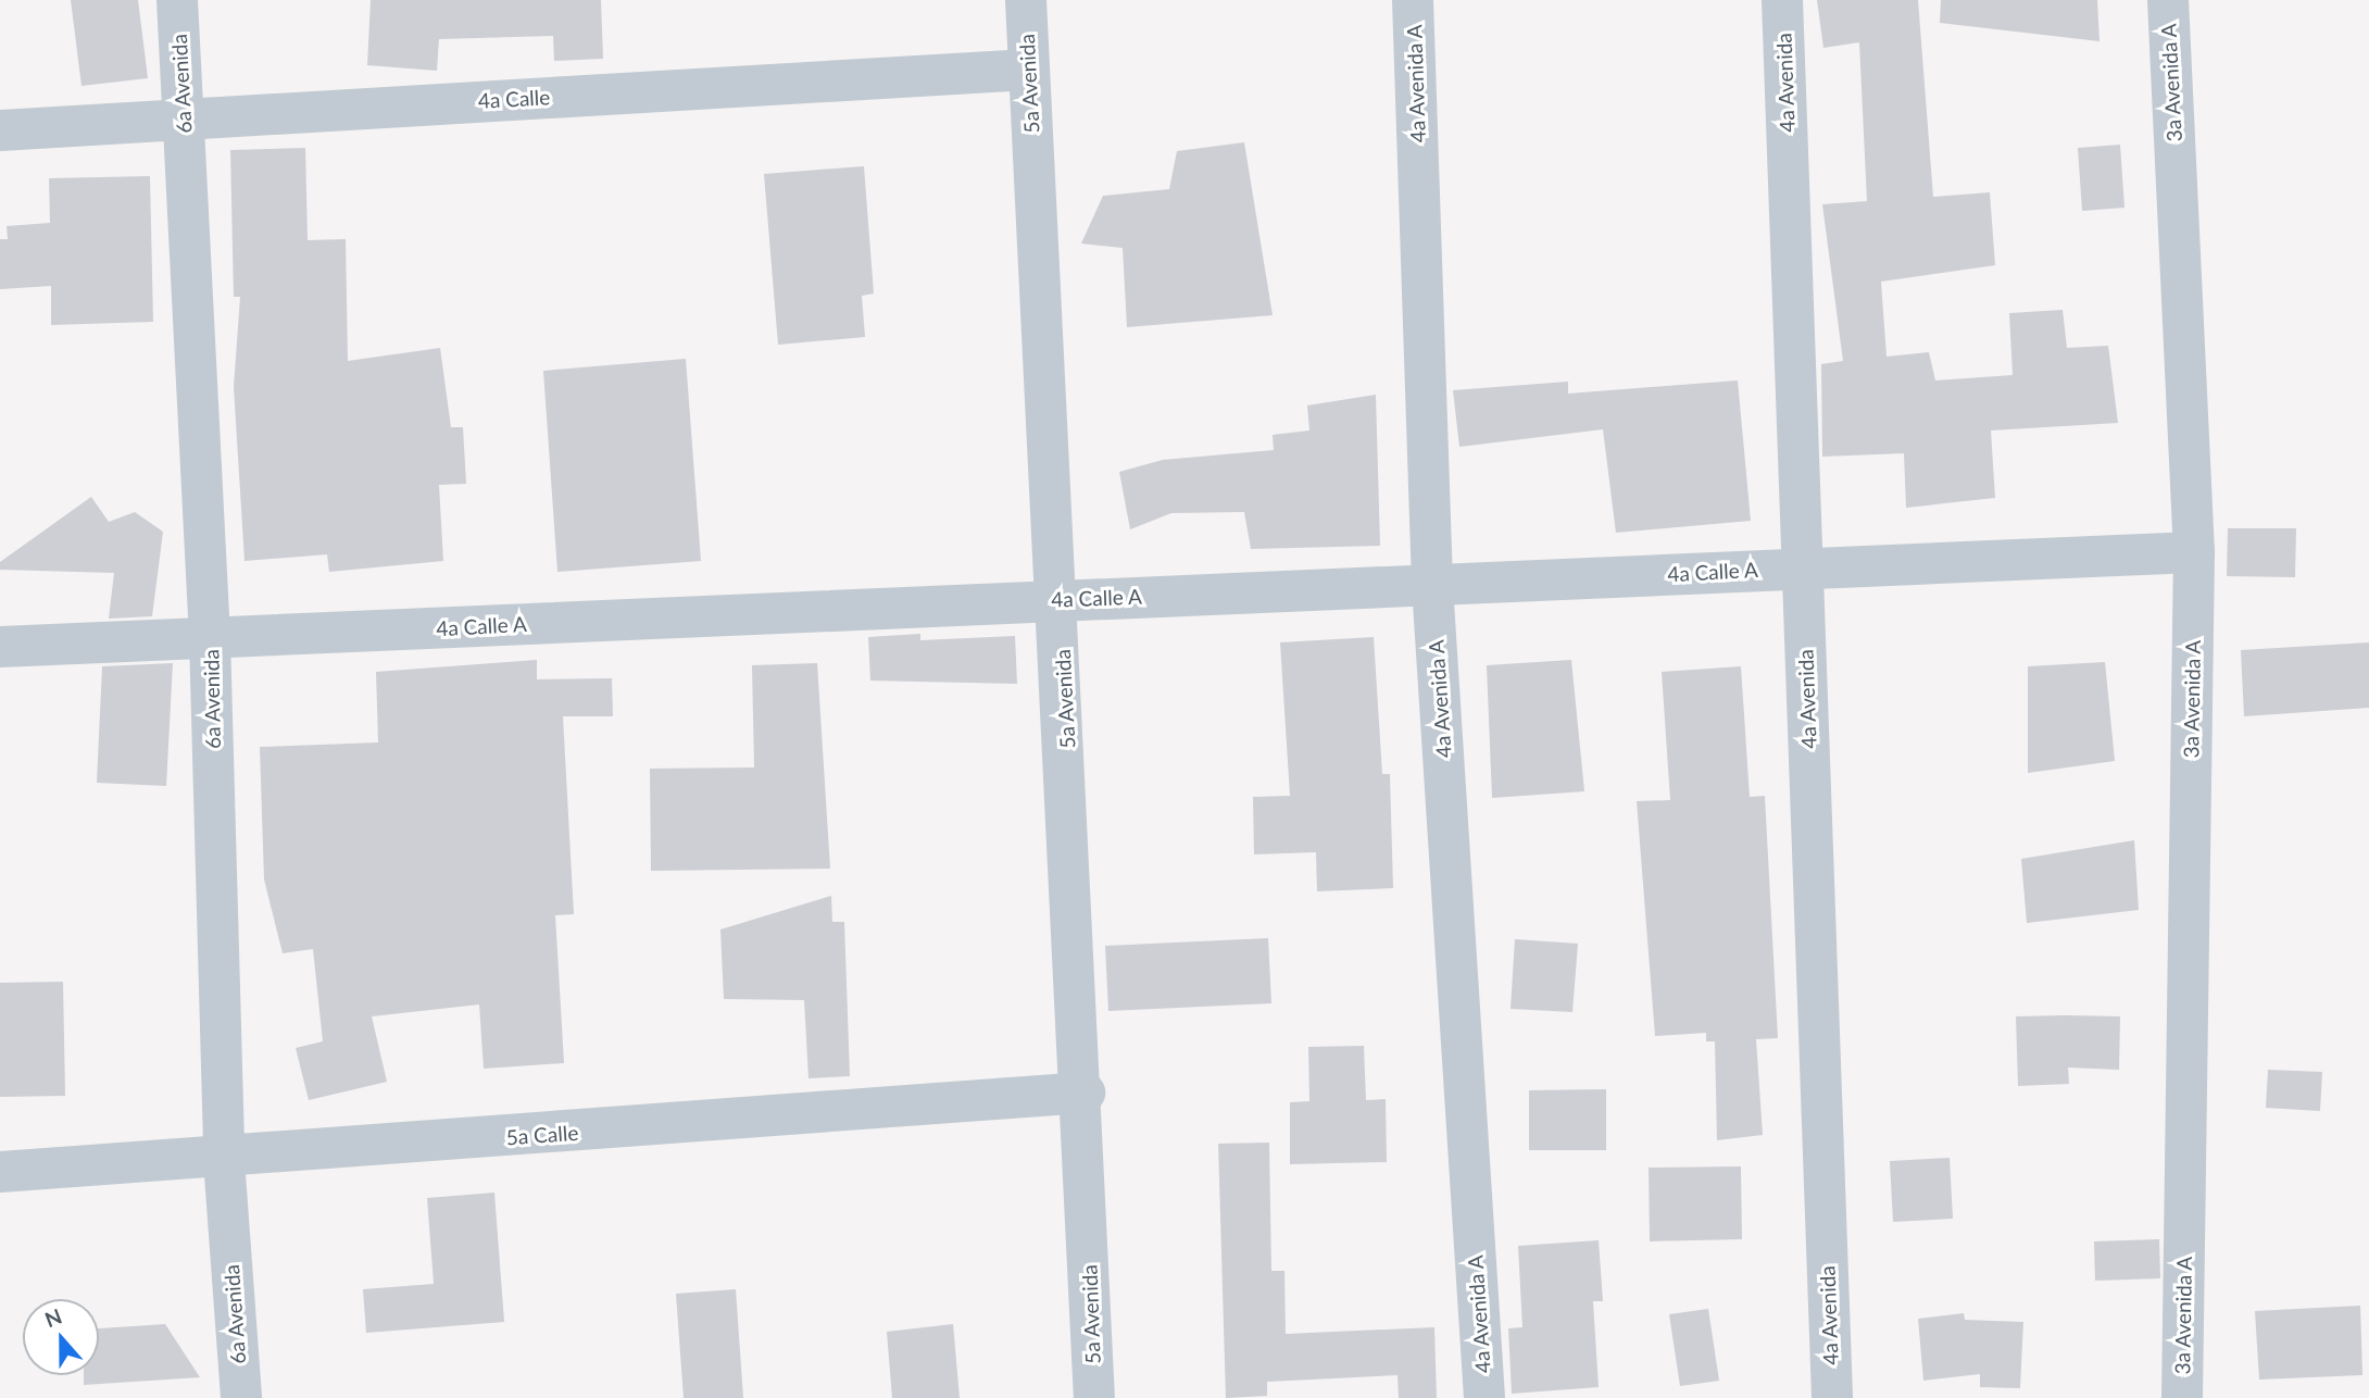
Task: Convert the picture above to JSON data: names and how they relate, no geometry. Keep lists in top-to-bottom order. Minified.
{"streets":{"street":["4a Avenida","3a Avenida A","6a Avenida","5a Avenida","4a Avenida A","4a Calle","4a Calle A","5a Calle"]},"crossings":[["4a Avenida","4a Calle A"],["3a Avenida A","4a Calle A"],["6a Avenida","4a Calle"],["6a Avenida","4a Calle A"],["6a Avenida","5a Calle"],["5a Avenida","4a Calle"],["5a Avenida","4a Calle A"],["5a Avenida","5a Calle"],["4a Avenida A","4a Calle A"]],"north":"top"}
